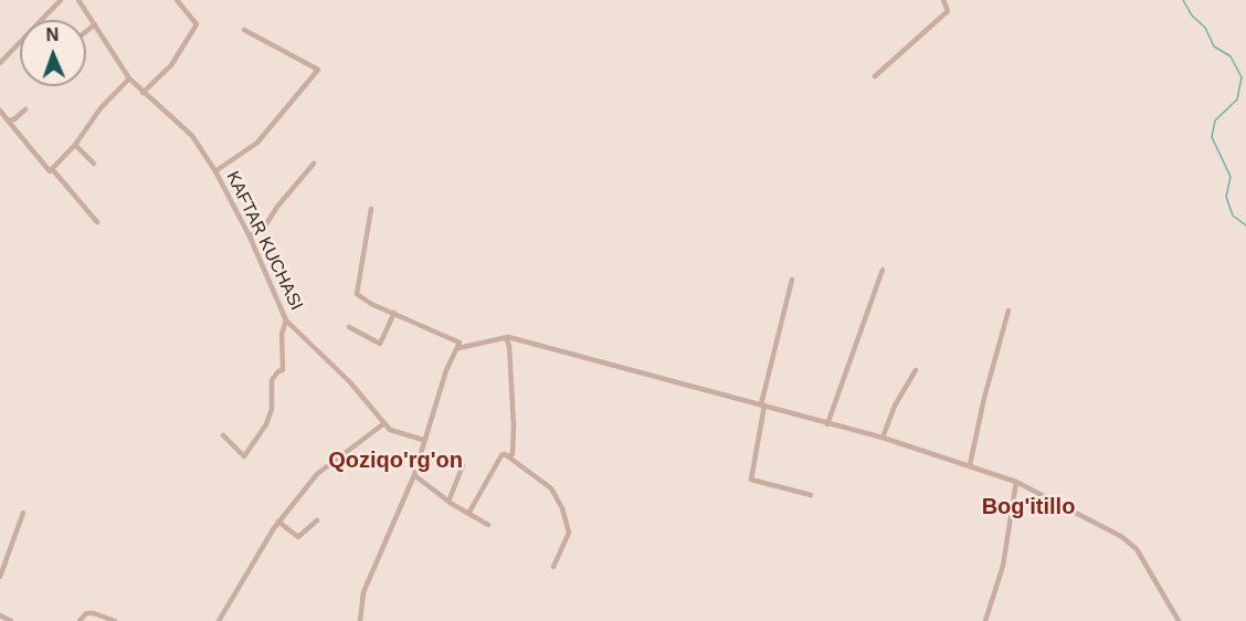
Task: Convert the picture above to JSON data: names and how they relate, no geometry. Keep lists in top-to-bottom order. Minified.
{"streets":{"street":["KAFTAR KUCHASI"]},"districts":["Qoziqo'rg'on","Bog'itillo"],"north":"top"}
